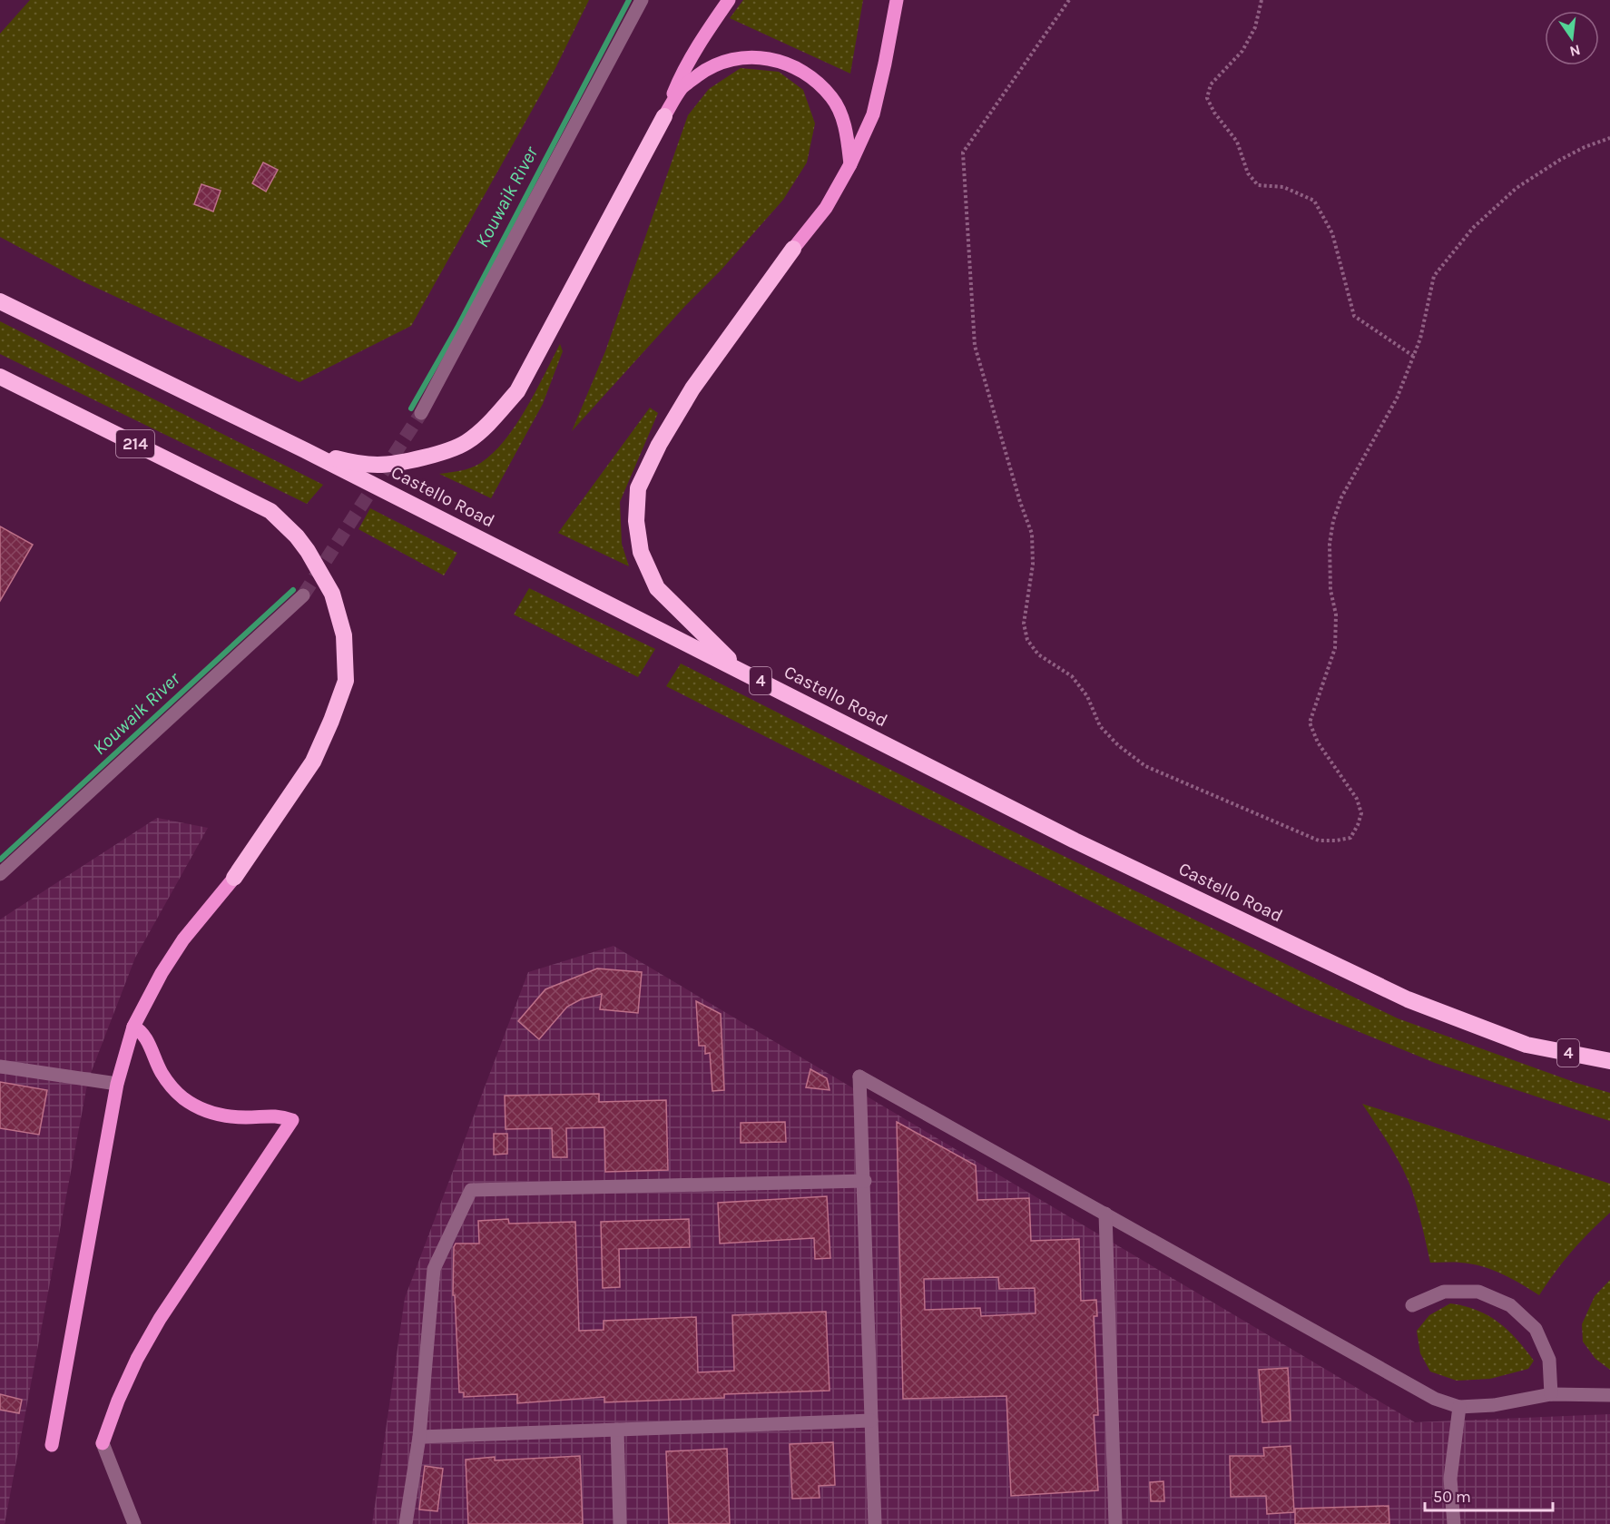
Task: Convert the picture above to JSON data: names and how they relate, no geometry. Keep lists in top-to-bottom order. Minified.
{"streets":{"highway":["214","Castello Road","4"]},"water":["Kouwaik River"],"scale_bar":"50 m","north":"bottom"}
